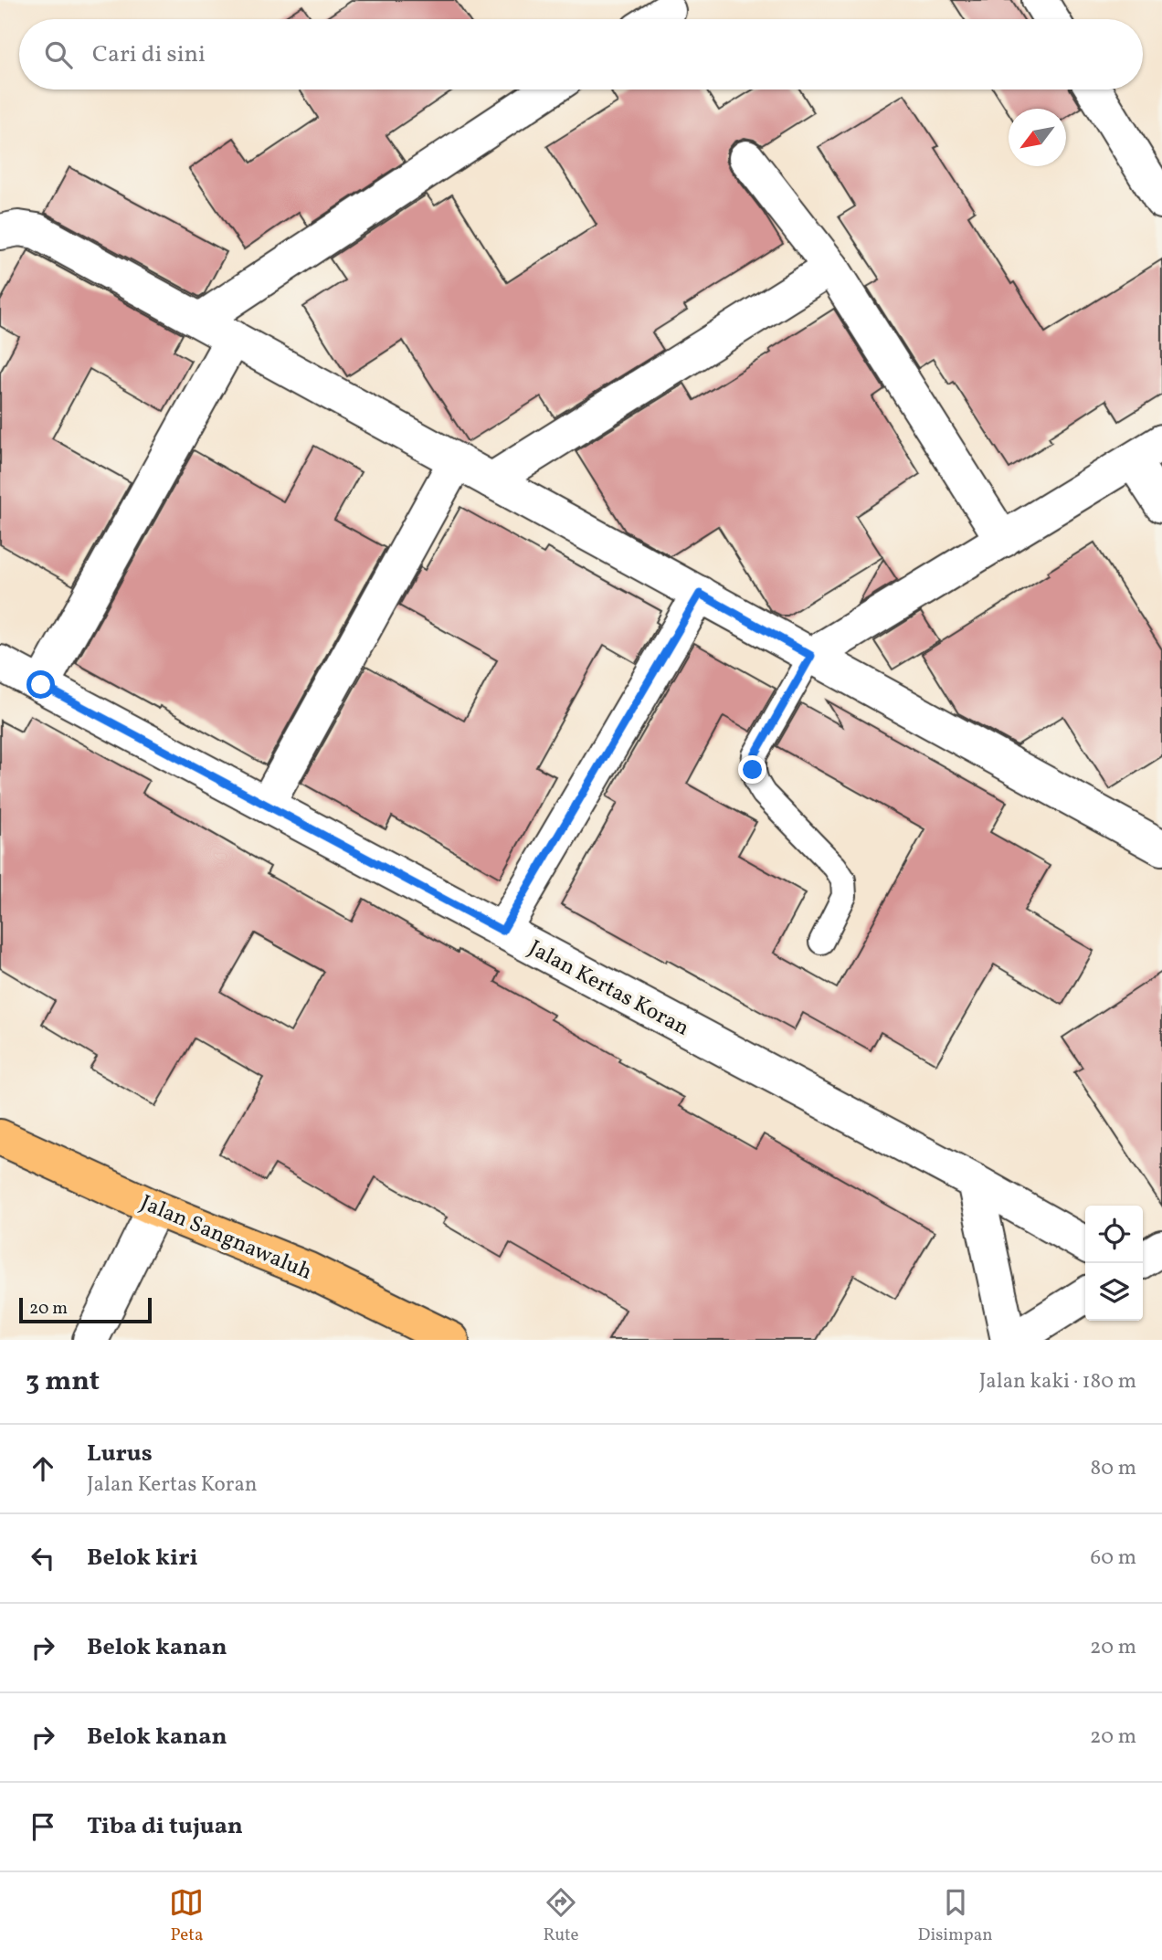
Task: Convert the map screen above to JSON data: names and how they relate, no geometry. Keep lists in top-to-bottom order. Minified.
{"streets":{"main road":["Jalan Sangnawaluh"],"street":["Jalan Kertas Koran"]},"scale_bar":"20 m","north":"bottom left","page":{"search":"Cari di sini","scale":"20 m","heading":["3 mnt","Jalan kaki · 180 m"],"list":[["Lurus","Jalan Kertas Koran","80 m"],["Belok kiri","60 m"],["Belok kanan","20 m"],["Belok kanan","20 m"],"Tiba di tujuan"],"nav":["Peta","Rute","Disimpan"]}}
